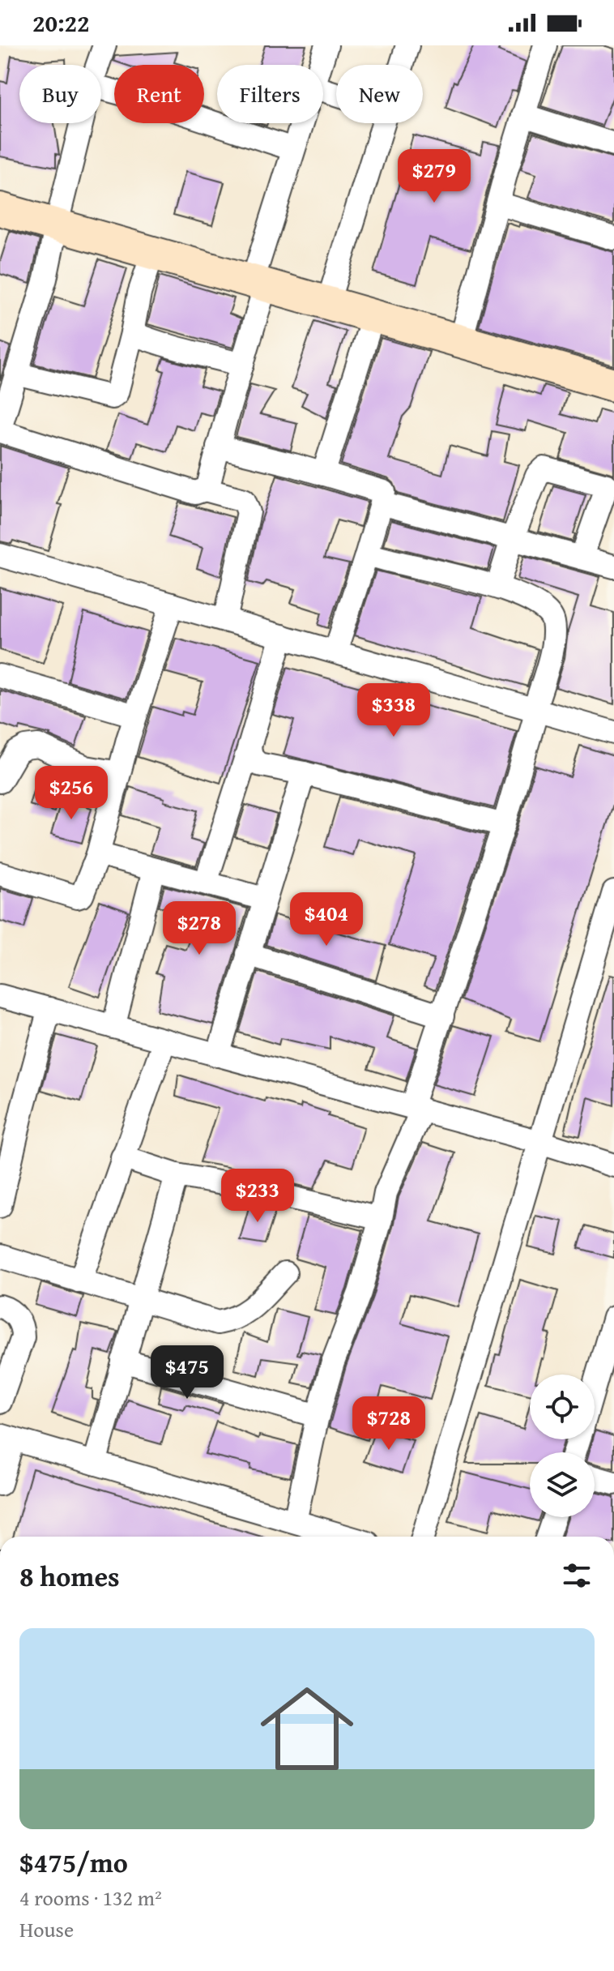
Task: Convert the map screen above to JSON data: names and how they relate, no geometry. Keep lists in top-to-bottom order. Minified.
{"page":{"status":"20:22","chip":["Buy","Rent","Filters","New"],"price":["$279","$338","$256","$404","$278","$233","$475","$728"],"heading":"8 homes","list":[{"name":"$475/mo","note":"4 rooms · 132 m² · House"}]}}
